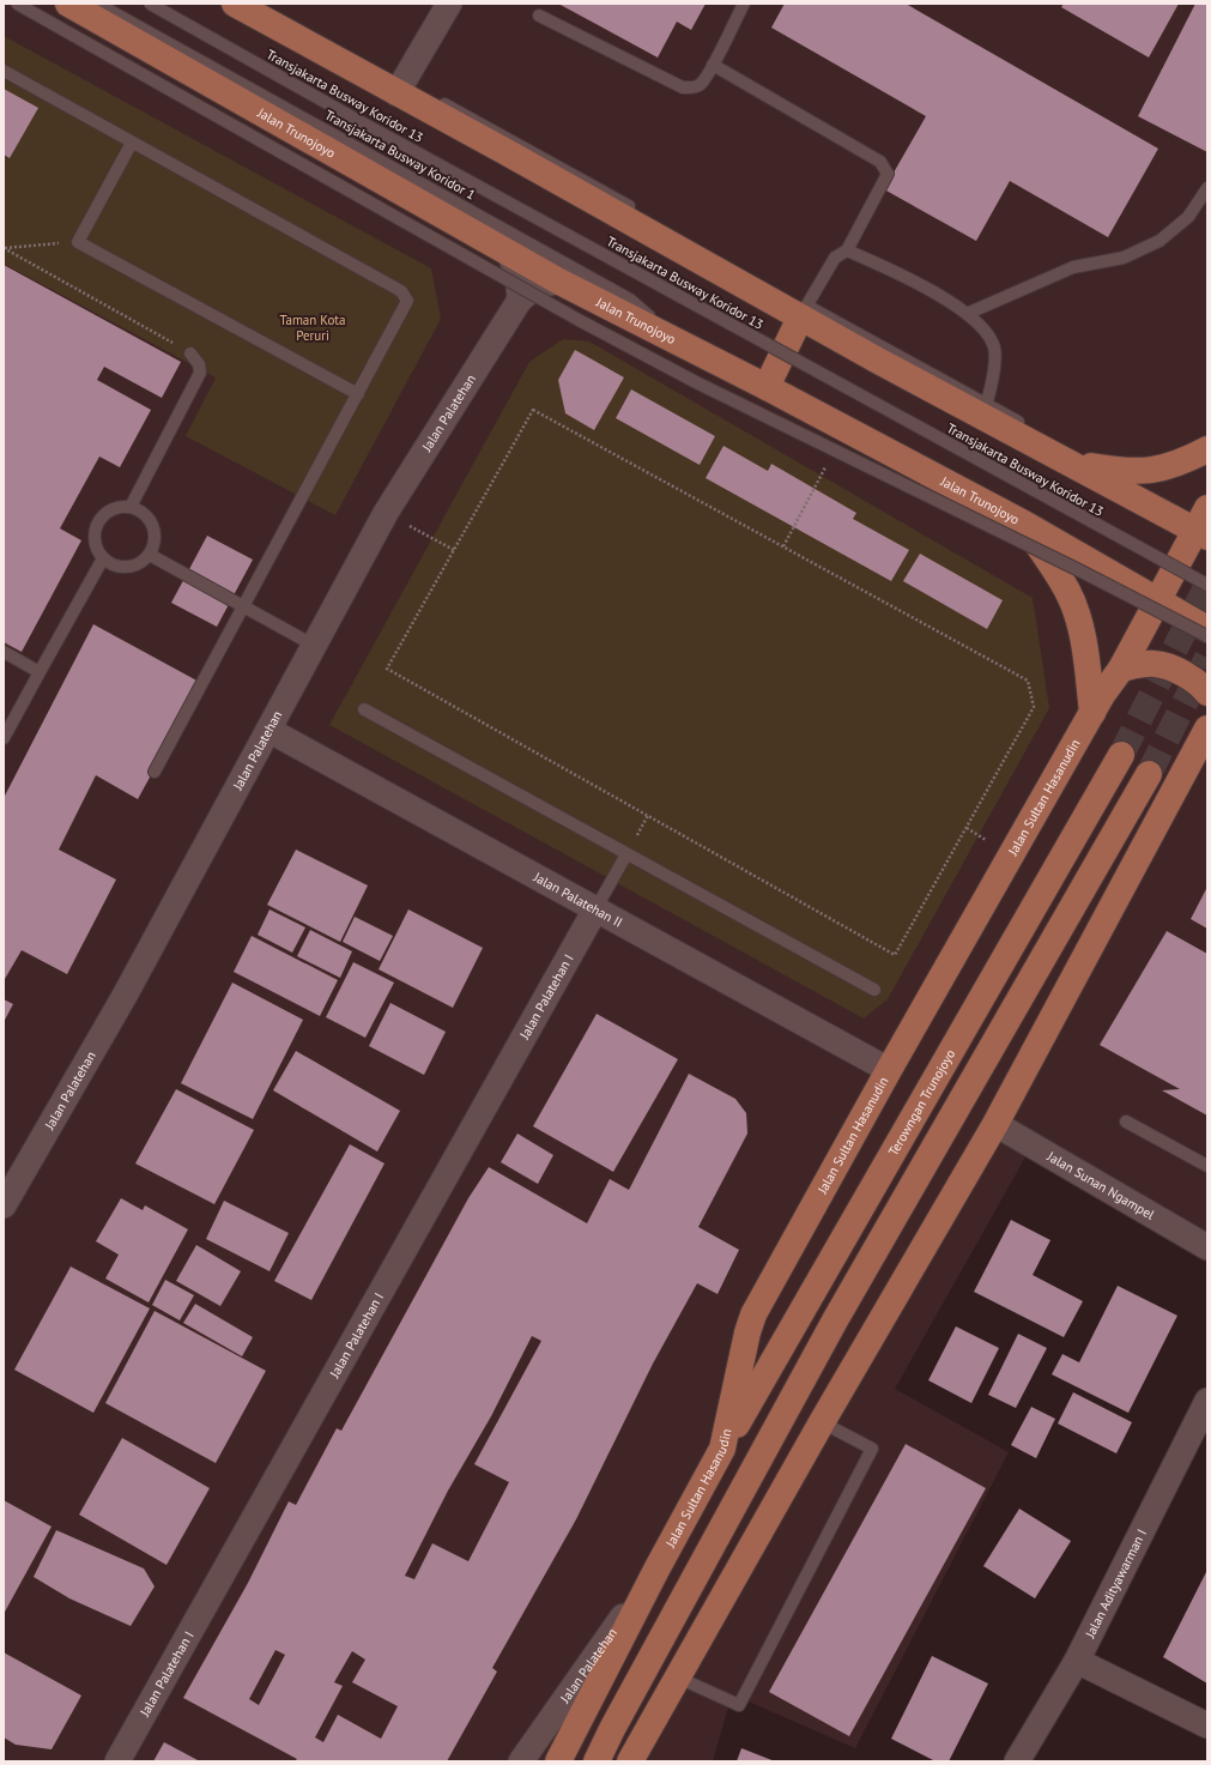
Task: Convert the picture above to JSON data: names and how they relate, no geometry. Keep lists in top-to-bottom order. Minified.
{"streets":{"main road":["Jalan Trunojoyo","Jalan Sultan Hasanudin","Terowngan Trunojoyo"],"street":["Jalan Palatehan","Jalan Palatehan II","Jalan Palatehan I","Jalan Sunan Ngampel","Jalan Adityawarman I"],"lane":["Transjakarta Busway Koridor 13","Transjakarta Busway Koridor 1"]},"crossings":[["Jalan Trunojoyo","Transjakarta Busway Koridor 1"],["Jalan Trunojoyo","Jalan Palatehan"],["Jalan Trunojoyo","Jalan Sultan Hasanudin"],["Jalan Palatehan","Jalan Sultan Hasanudin"],["Jalan Palatehan","Jalan Palatehan II"],["Jalan Sultan Hasanudin","Jalan Palatehan II"],["Jalan Sultan Hasanudin","Terowngan Trunojoyo"],["Jalan Palatehan II","Jalan Palatehan I"]],"parks":["Taman Kota Peruri"]}
